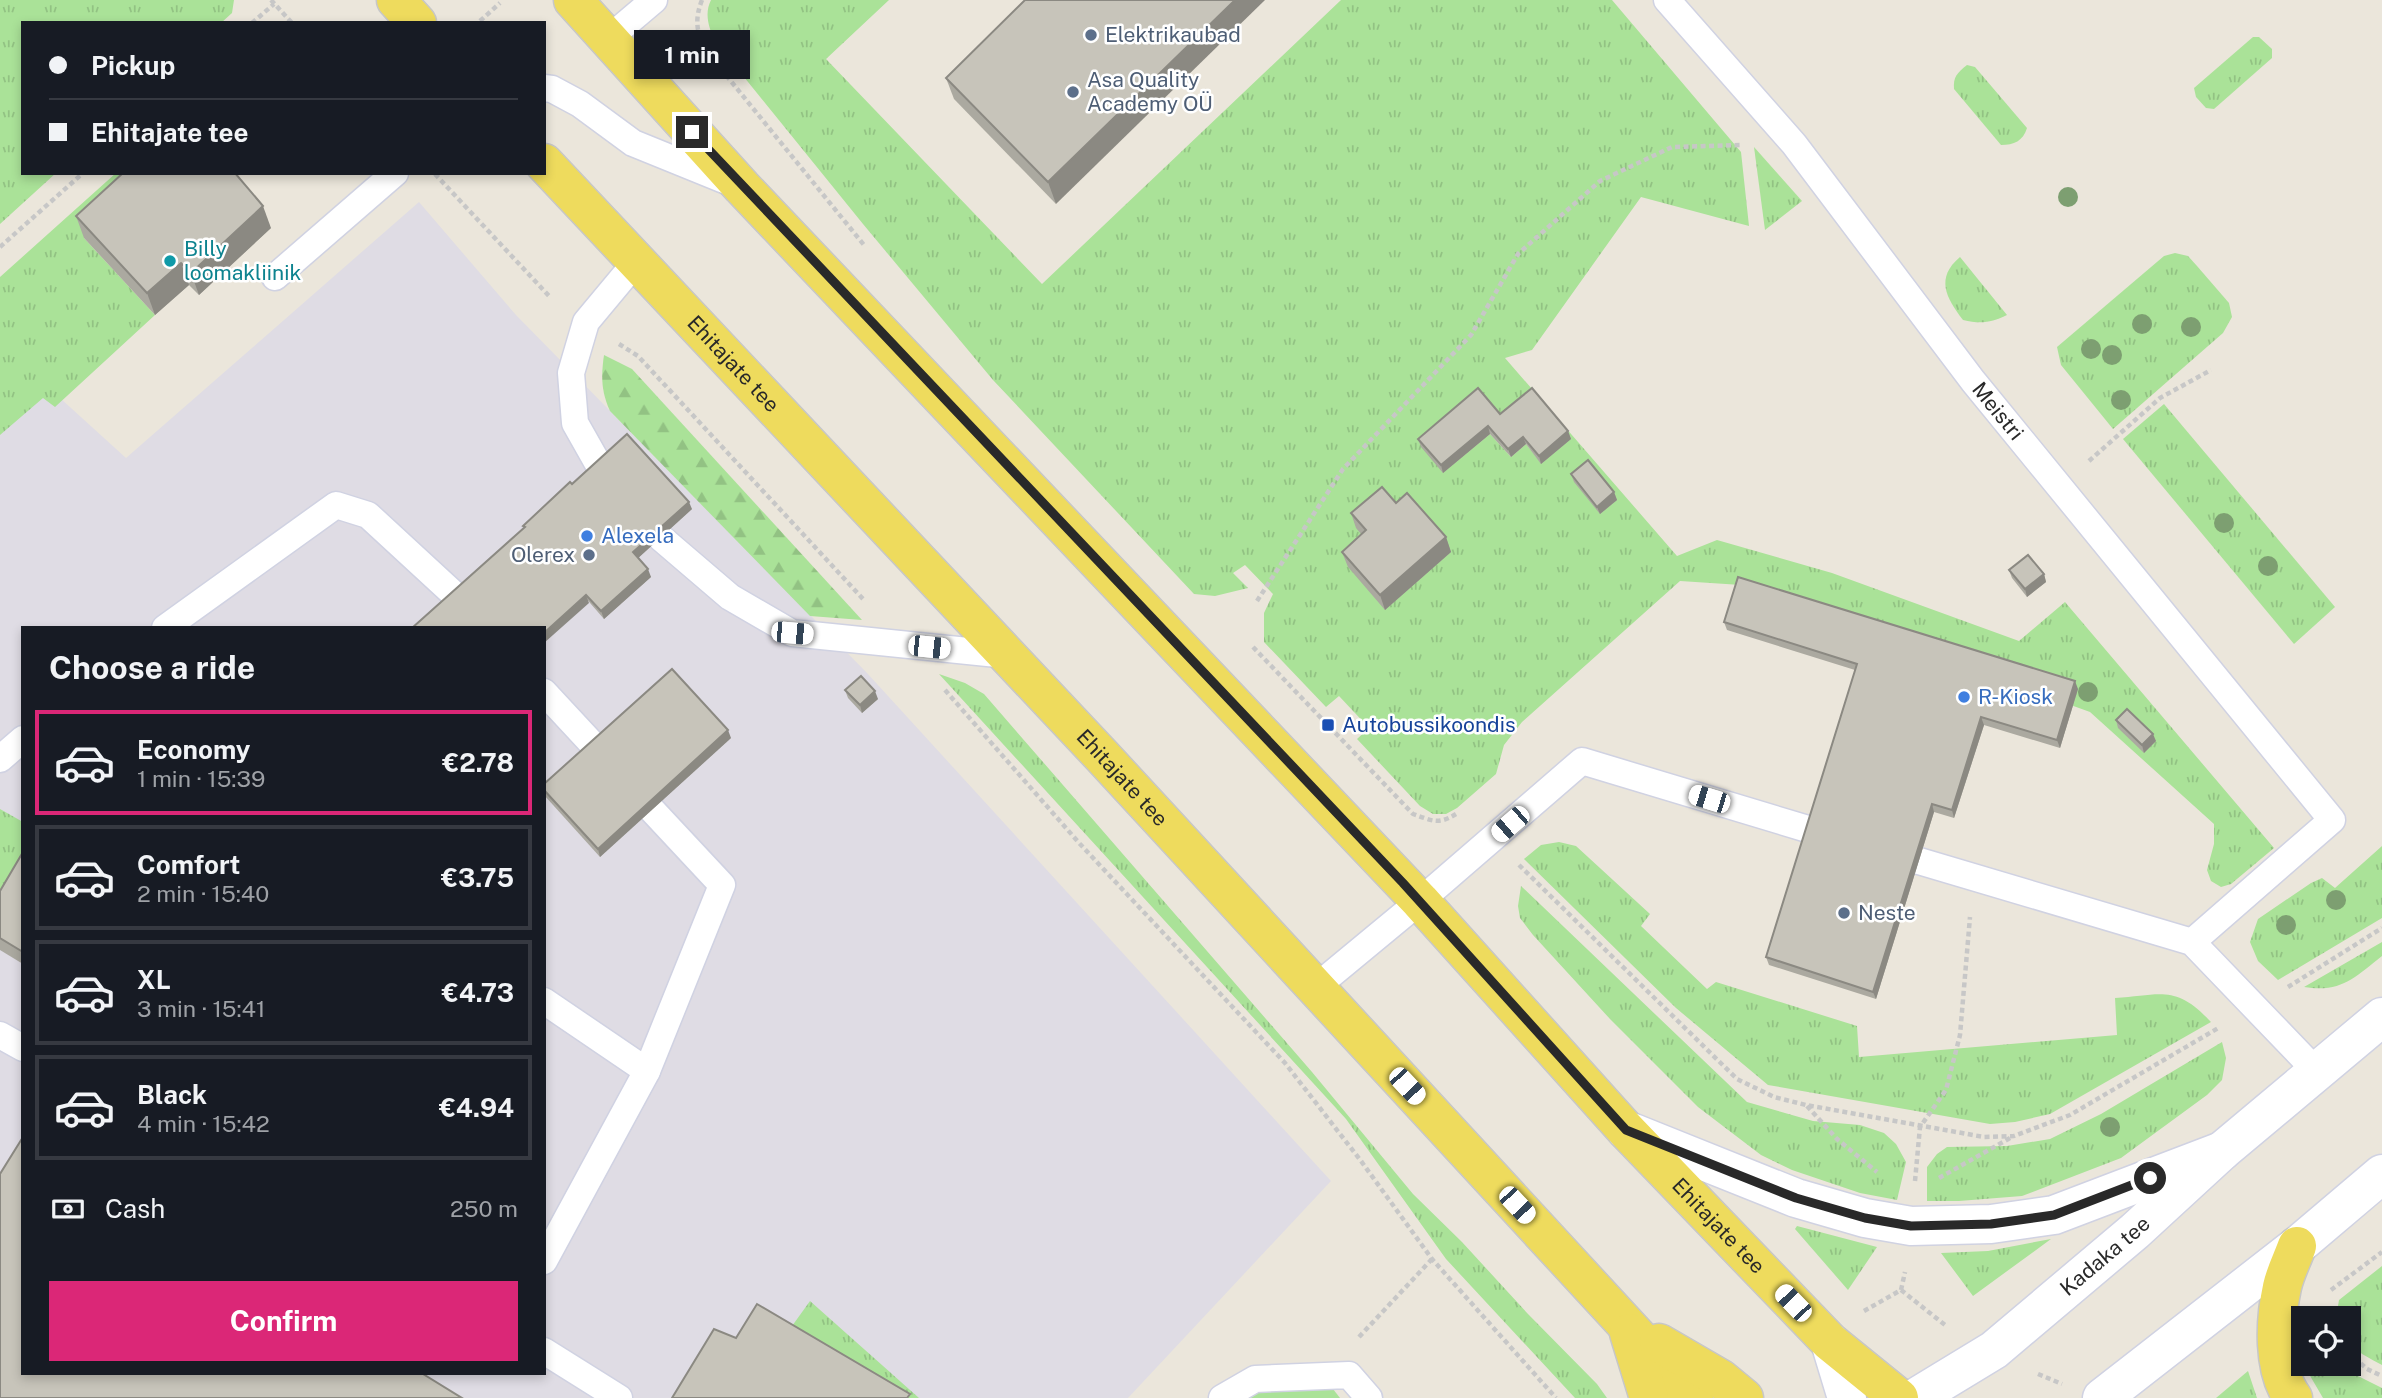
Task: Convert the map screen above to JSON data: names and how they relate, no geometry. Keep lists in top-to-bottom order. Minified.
{"streets":{"main road":["Ehitajate tee","Kadaka tee"],"lane":["Meistri"]},"places":{"other":["Elektrikaubad","Asa Quality Academy OÜ","Billy loomakliinik","Alexela","Olerex","R-Kiosk","Neste"],"transit":["Autobussikoondis"]},"page":{"banner":["Pickup","Ehitajate tee"],"bubble":"1 min","heading":"Choose a ride","list":[{"name":"Economy","note":"1 min · 15:39","value":"€2.78"},{"name":"Comfort","note":"2 min · 15:40","value":"€3.75"},{"name":"XL","note":"3 min · 15:41","value":"€4.73"},{"name":"Black","note":"4 min · 15:42","value":"€4.94"}],"pay":["Cash","250 m"],"buttons":"Confirm"}}
